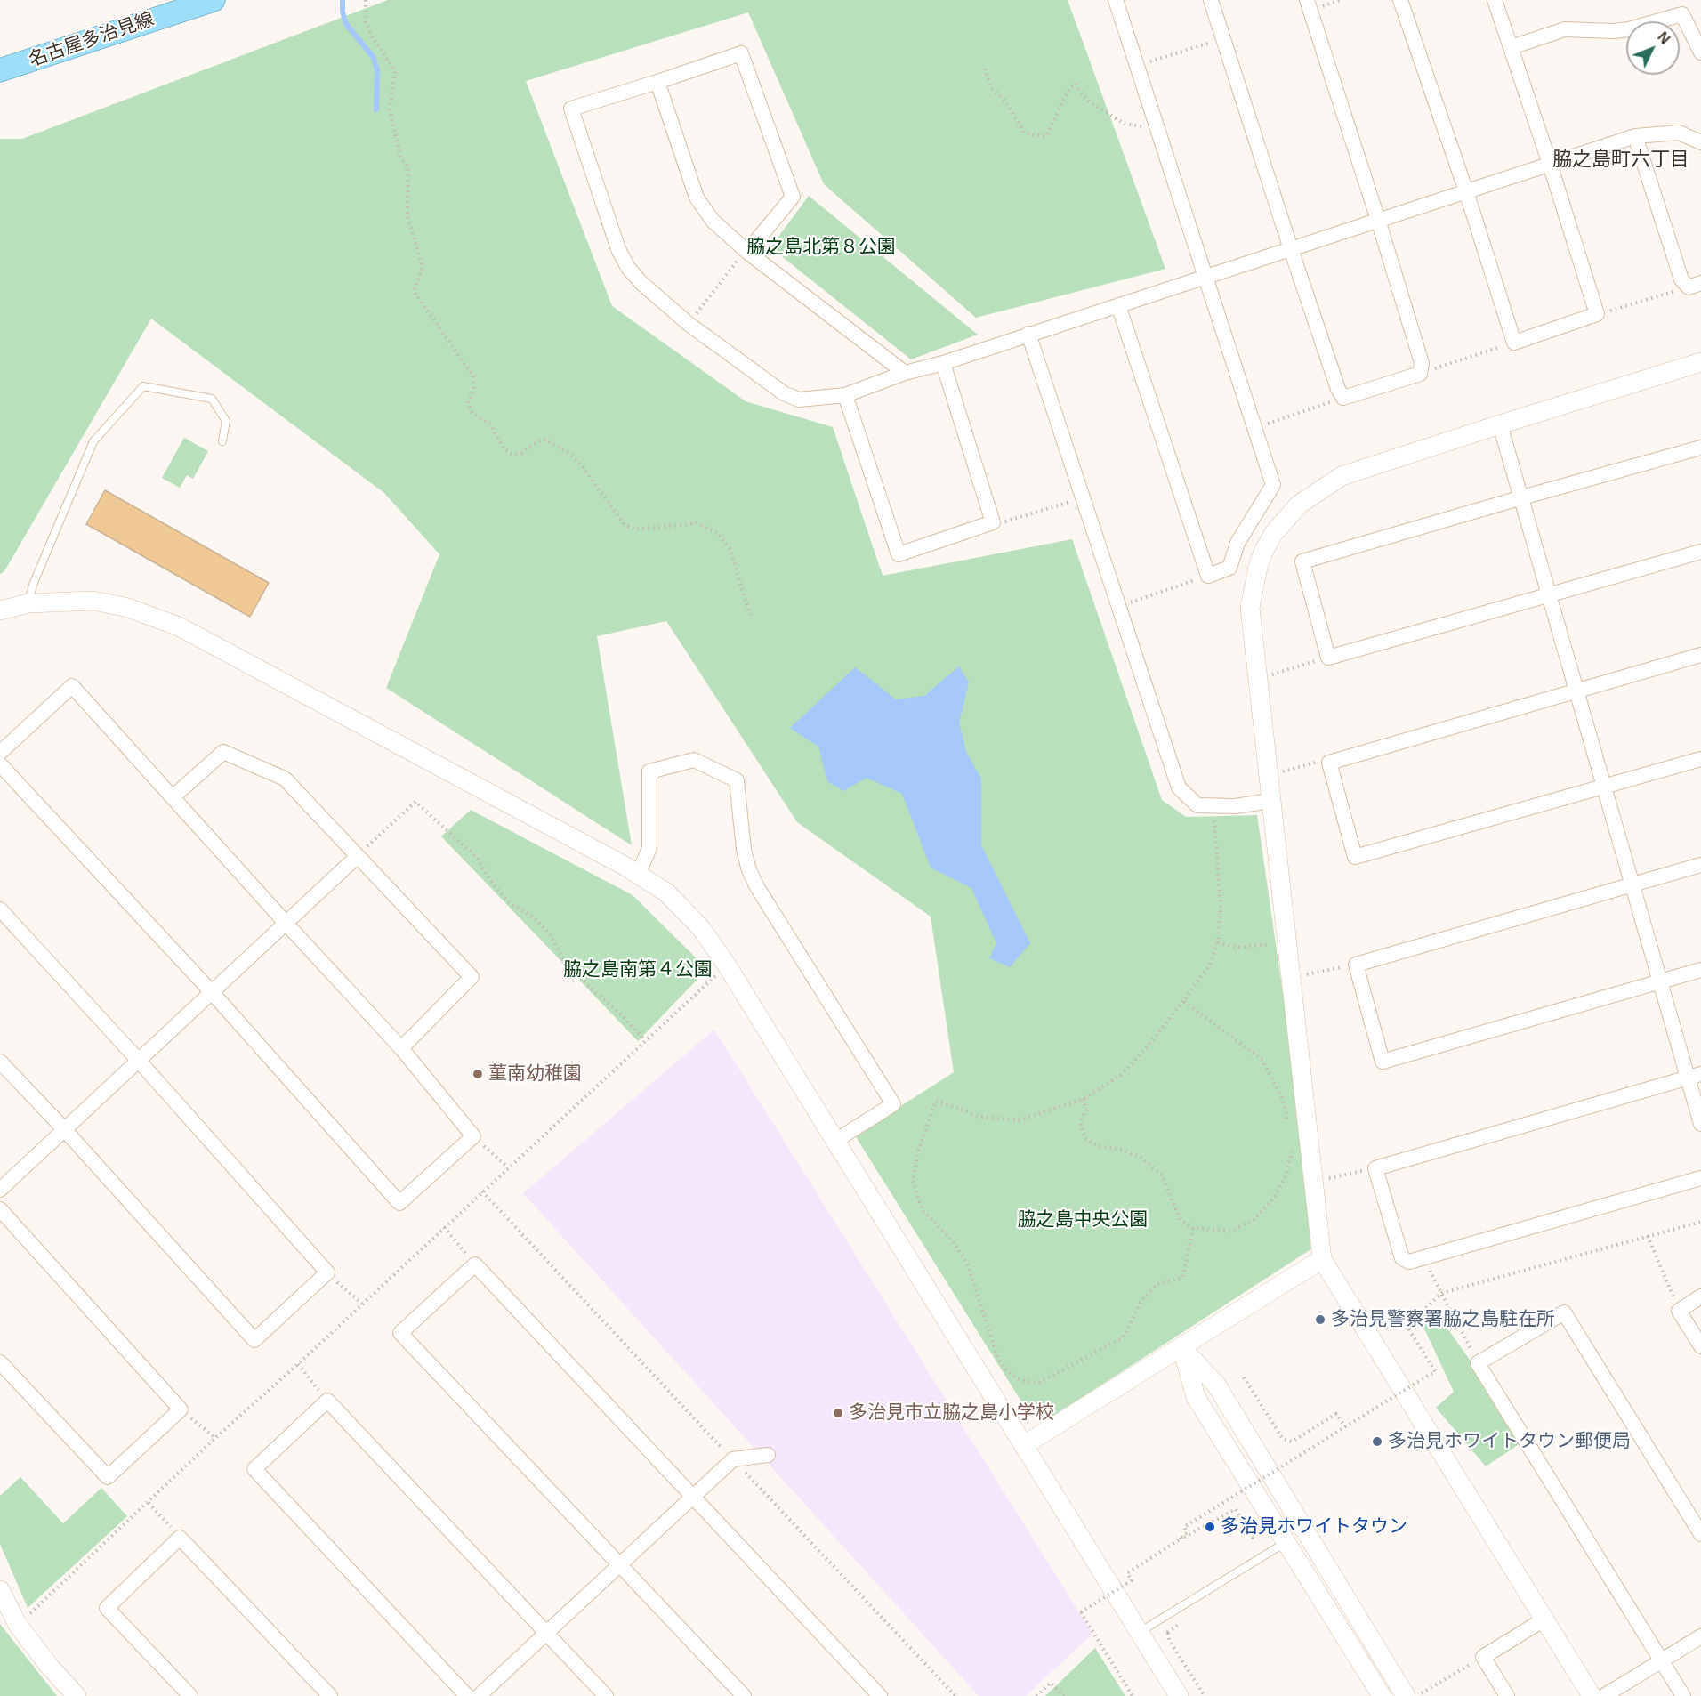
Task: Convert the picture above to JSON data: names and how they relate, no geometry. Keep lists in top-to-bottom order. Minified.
{"streets":{"main road":["名古屋多治見線"]},"districts":["脇之島町六丁目"],"parks":["脇之島北第８公園","脇之島南第４公園","脇之島中央公園"],"places":["菫南幼稚園","多治見警察署脇之島駐在所","多治見市立脇之島小学校","多治見ホワイトタウン郵便局","多治見ホワイトタウン"],"north":"top right"}
